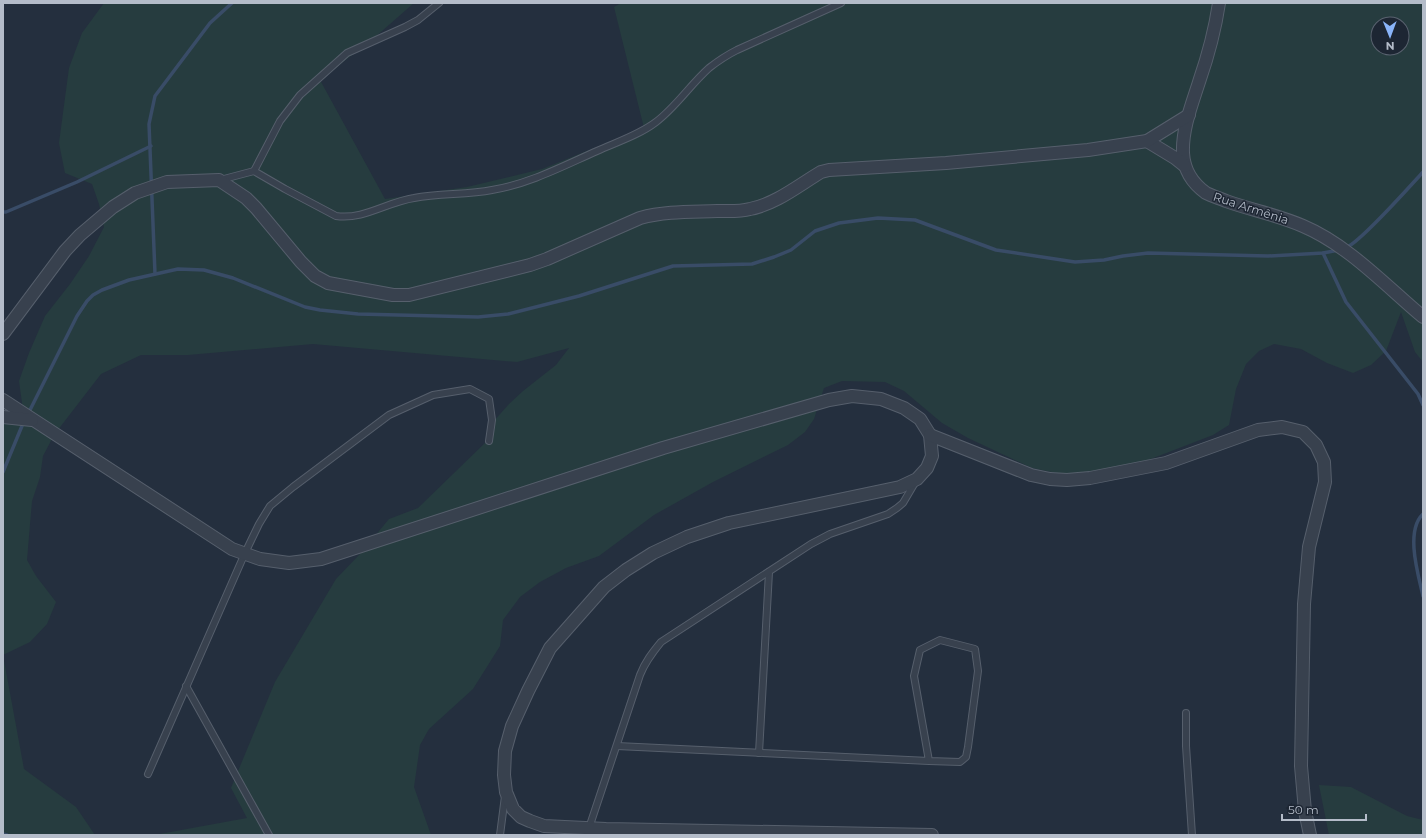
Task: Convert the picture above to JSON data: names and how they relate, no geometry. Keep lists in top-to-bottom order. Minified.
{"streets":{"street":["Rua Armênia"]},"scale_bar":"50 m","north":"bottom"}
